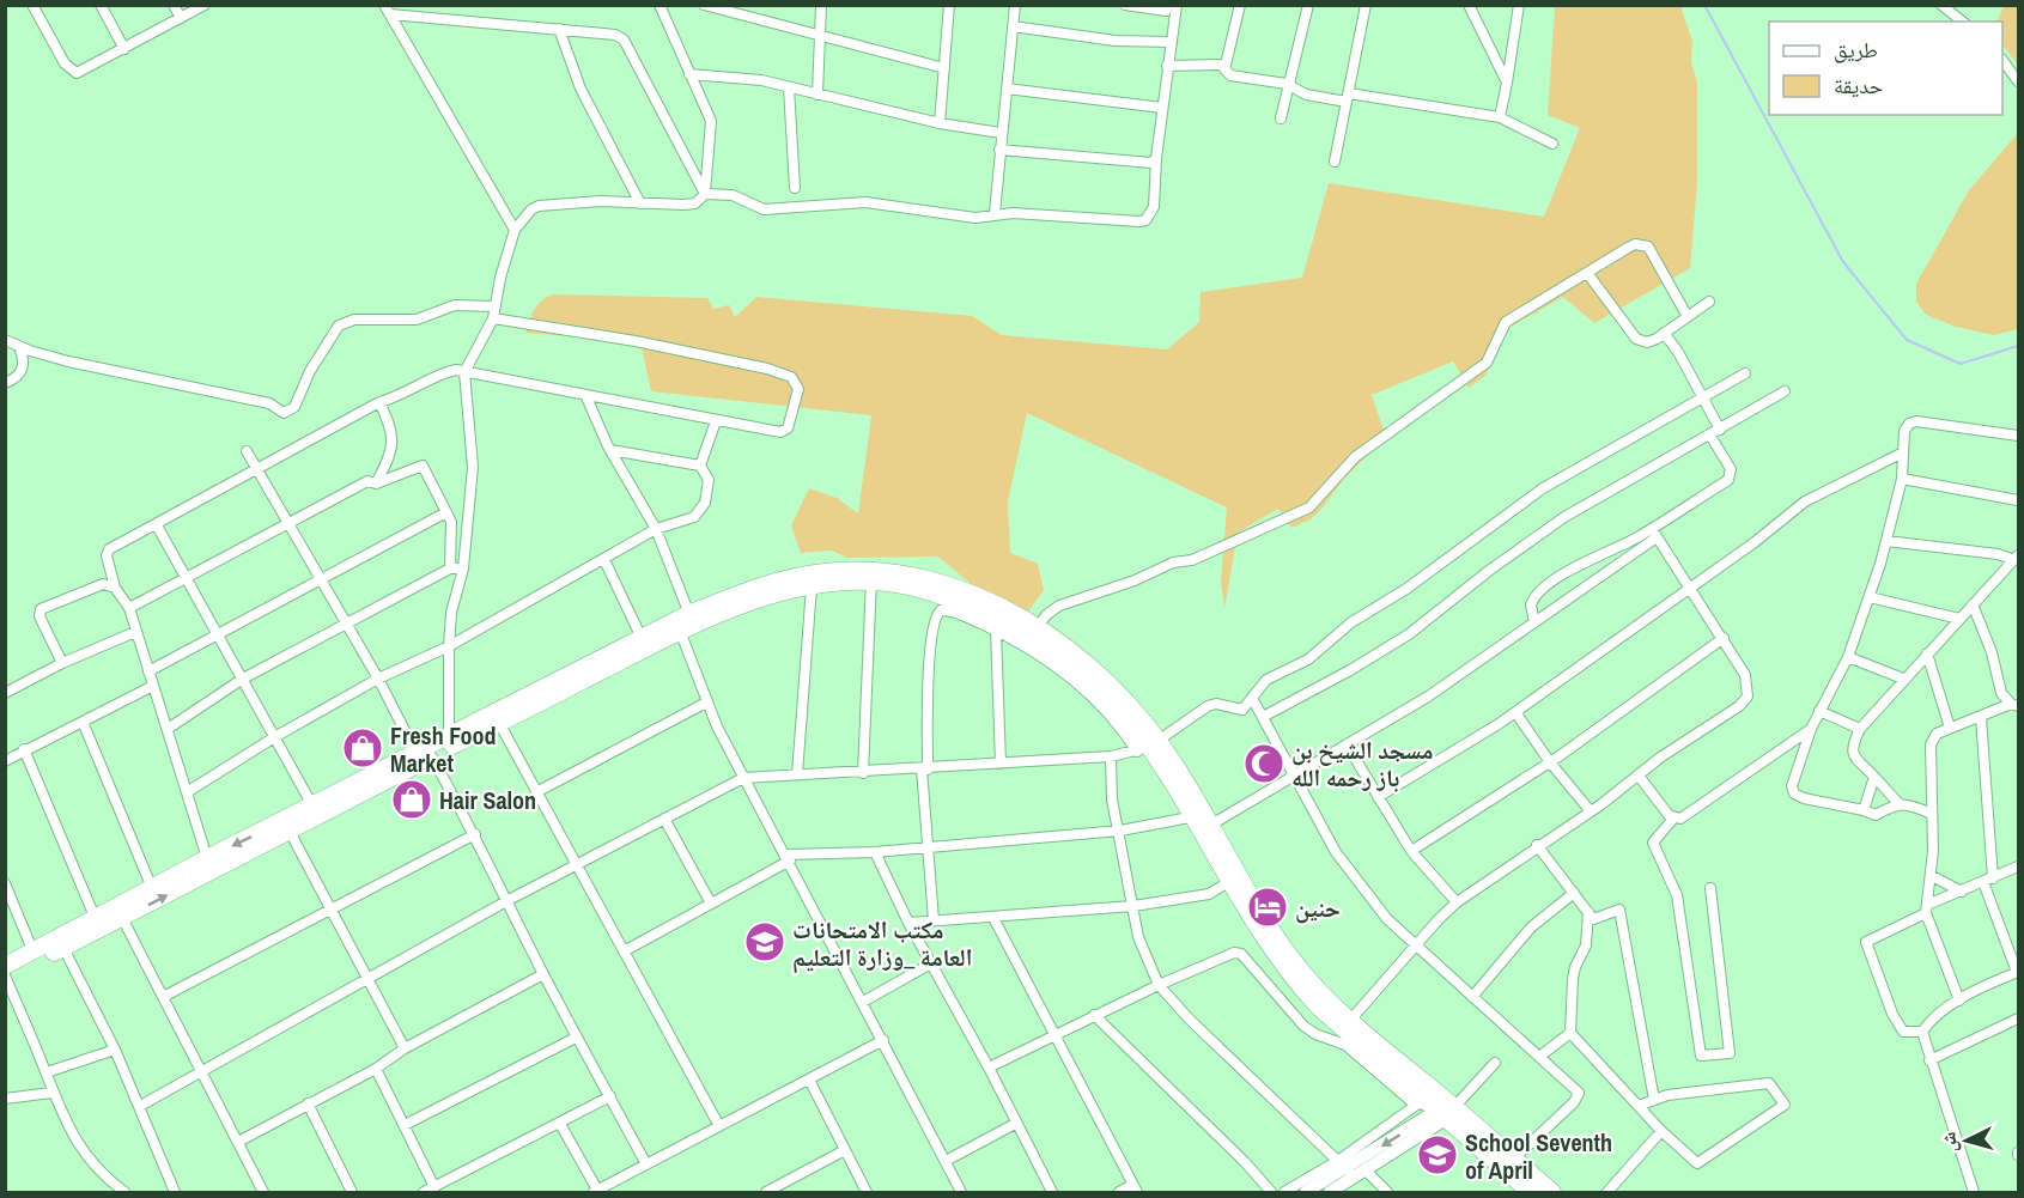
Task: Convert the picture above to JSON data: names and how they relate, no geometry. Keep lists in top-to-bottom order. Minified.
{"places":{"shop":["Fresh Food Market","Hair Salon"],"mosque":["مسجد الشيخ بن باز رحمه الله"],"hotel":["حنين"],"school or university":["مكتب الامتحانات العامة _وزارة التعليم","School Seventh of April"]},"legend":["طريق","حديقة"],"north":"left"}
